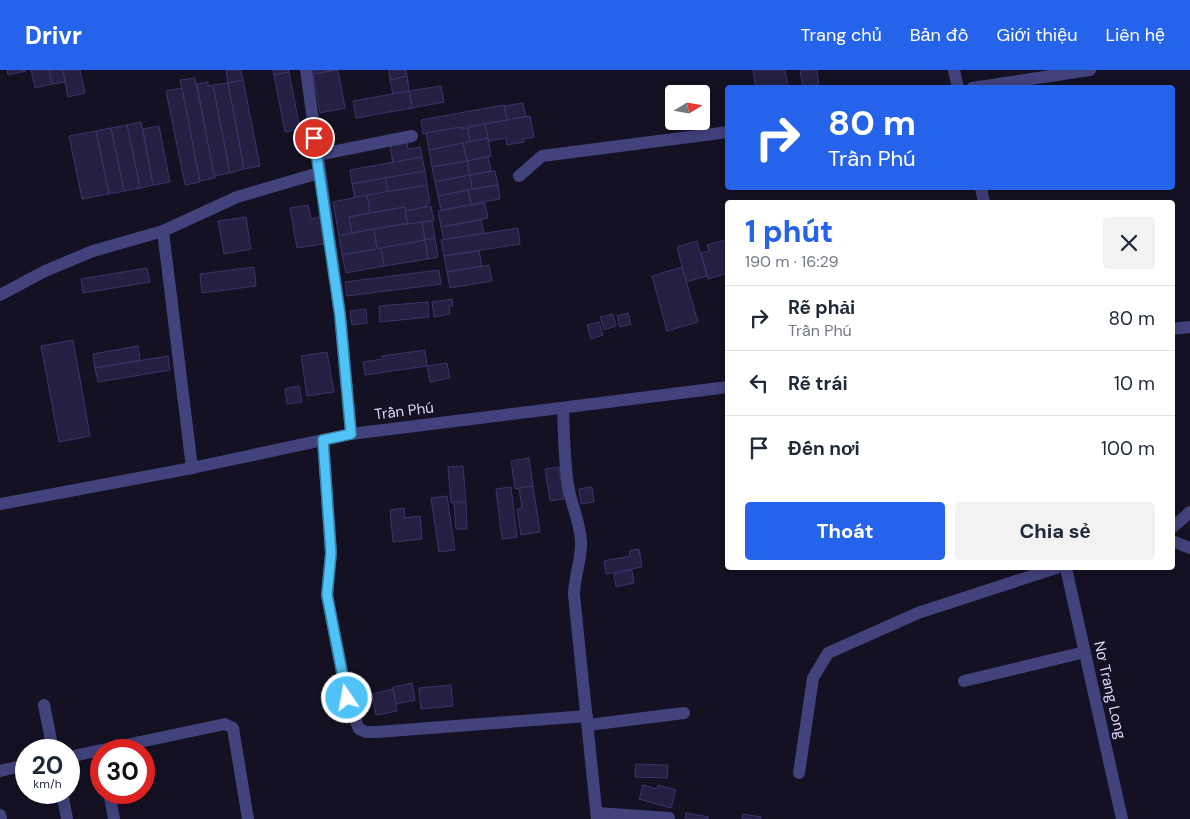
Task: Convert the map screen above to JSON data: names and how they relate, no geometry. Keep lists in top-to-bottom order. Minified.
{"streets":{"street":["Trần Phú","Nơ Trang Long"]},"north":"right","page":{"header":"Drivr","nav":["Trang chủ","Bản đồ","Giới thiệu","Liên hệ"],"turn":["80 m","Trần Phú"],"heading":["1 phút","190 m · 16:29"],"list":[{"name":"Rẽ phải","note":"Trần Phú","value":"80 m"},{"name":"Rẽ trái","value":"10 m"},{"name":"Đến nơi","value":"100 m"}],"buttons":["Thoát","Chia sẻ"],"speed":"20 km/h","limit":"30"}}
